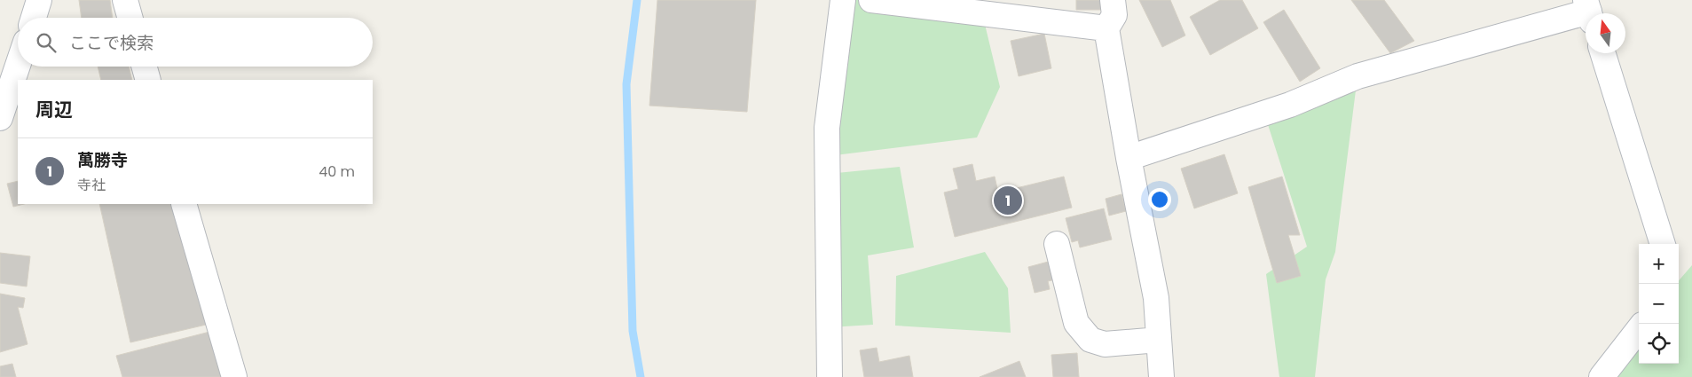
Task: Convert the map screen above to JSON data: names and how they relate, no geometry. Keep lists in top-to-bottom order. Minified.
{"north":"top","page":{"search":"ここで検索","heading":"周辺","list":[{"mark":"1","name":"萬勝寺","note":"寺社","value":"40 m"}],"pins":"1","map_buttons":["+","−"]}}
